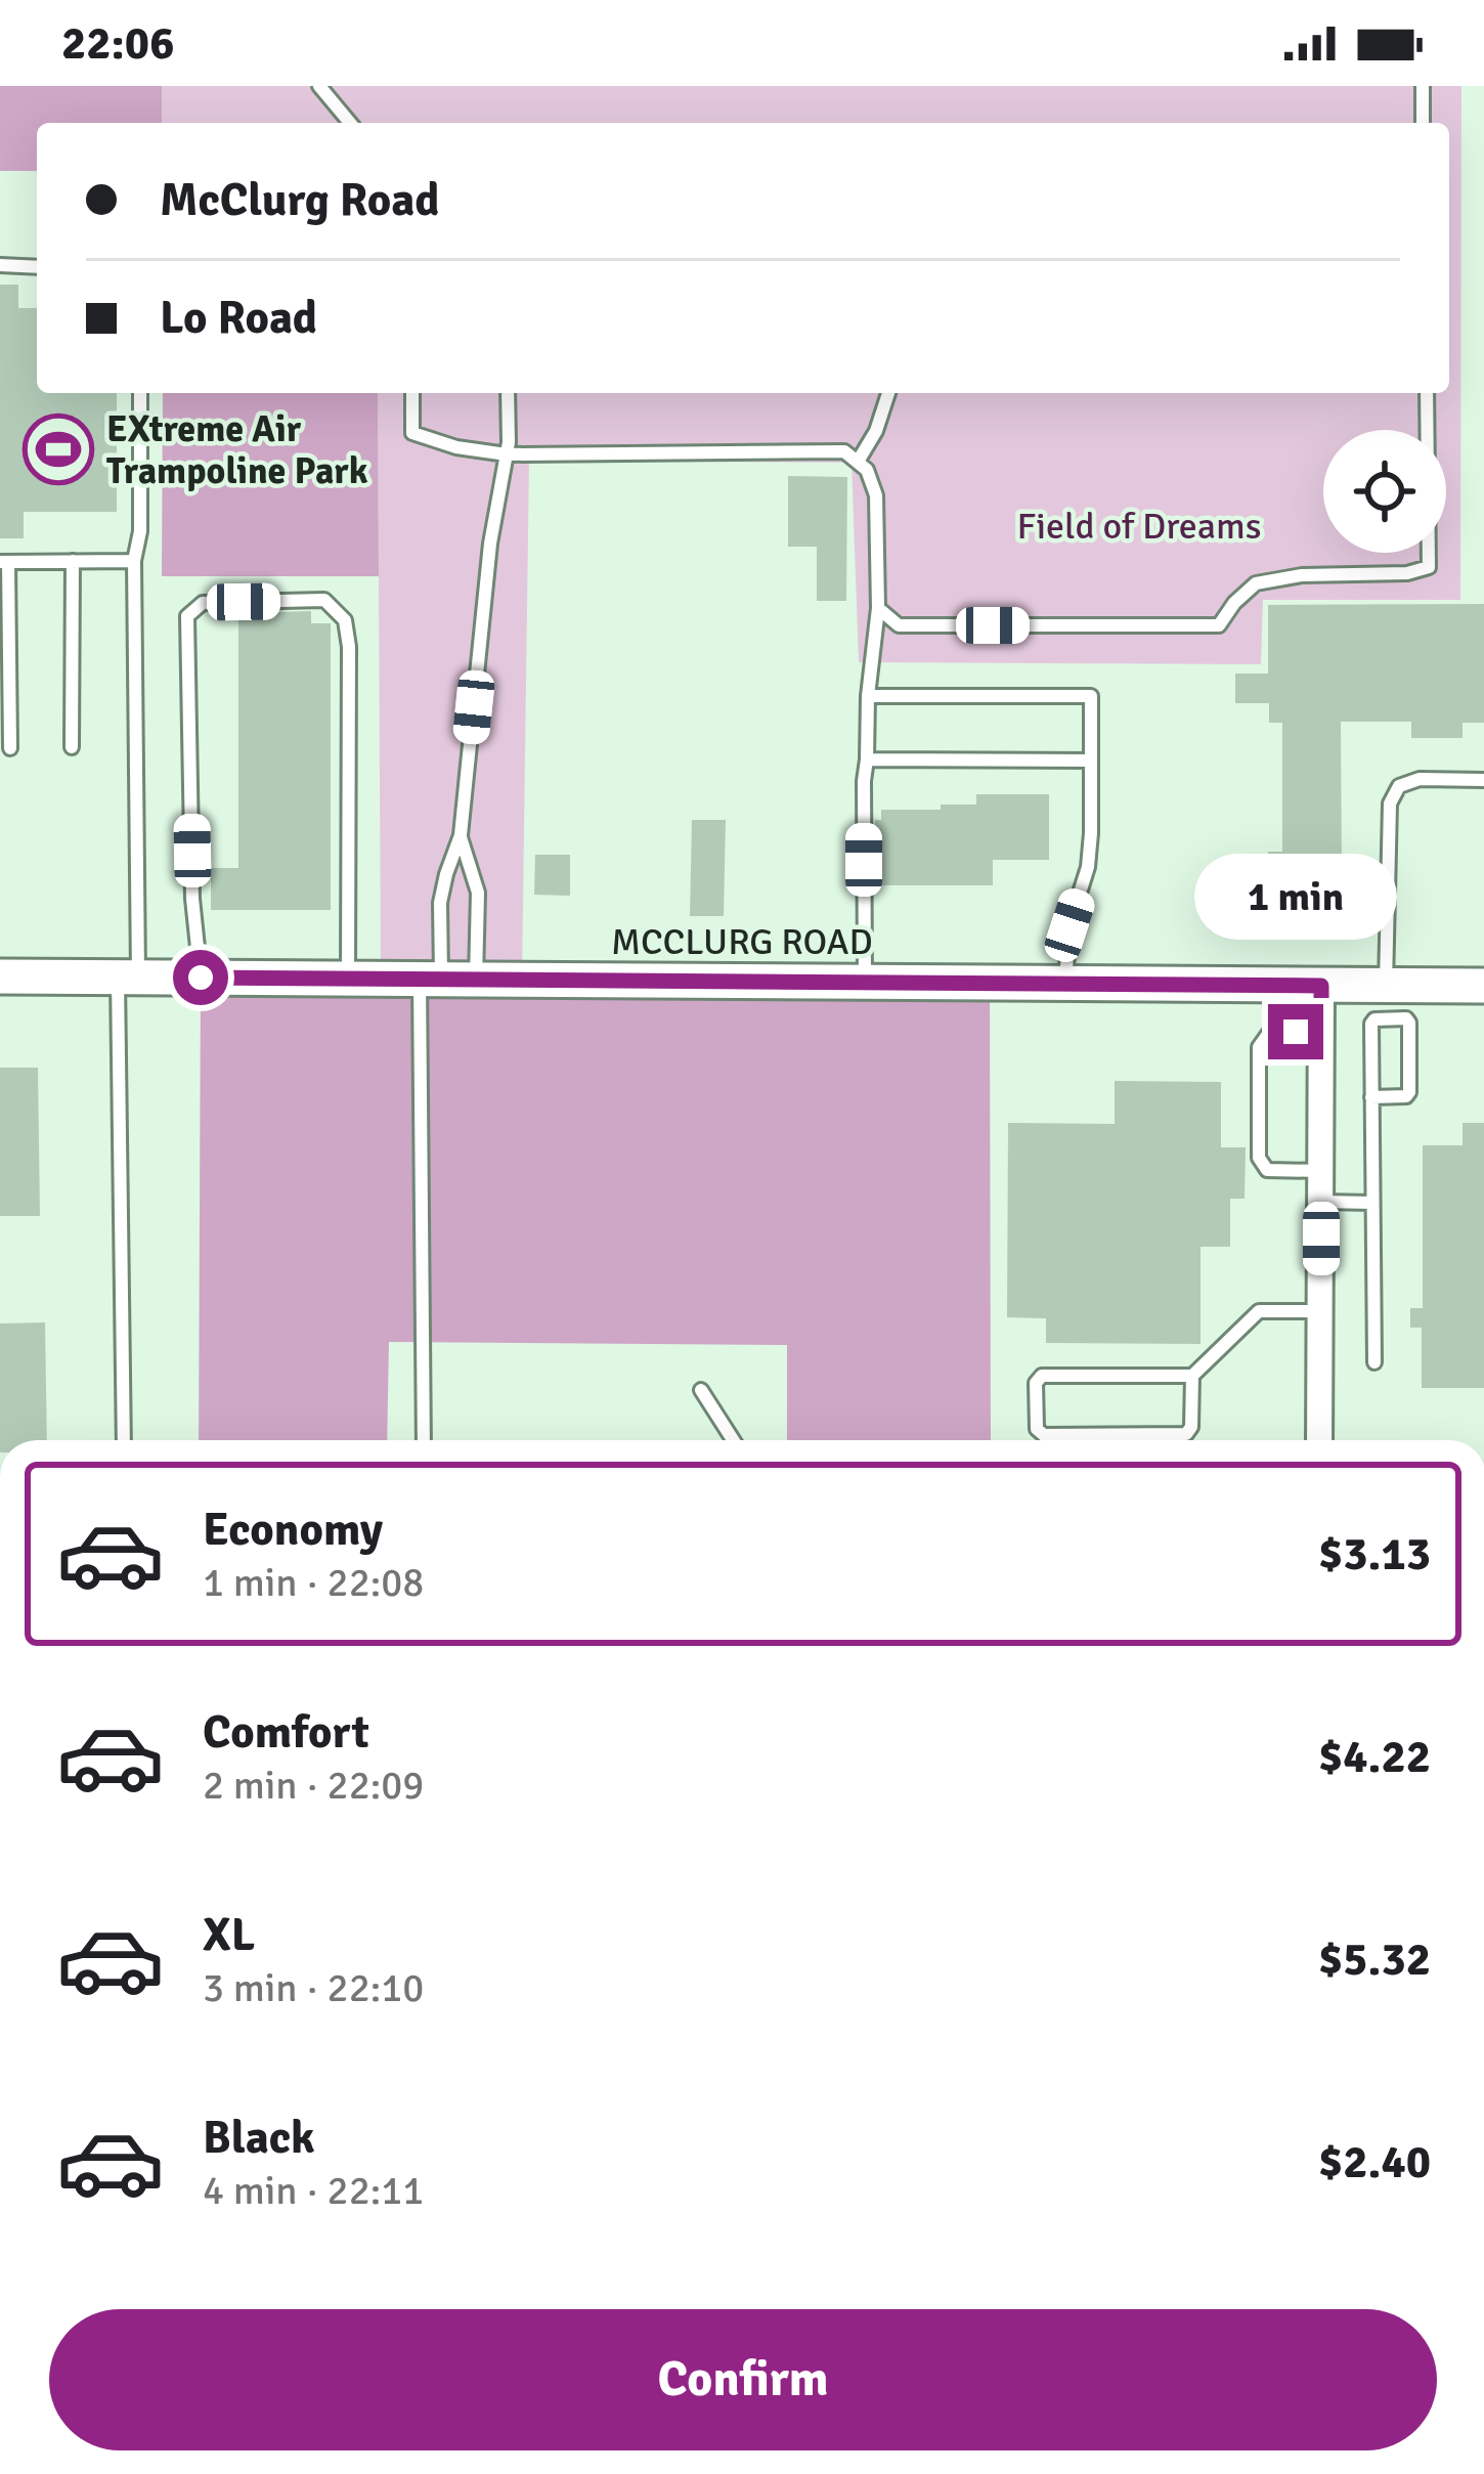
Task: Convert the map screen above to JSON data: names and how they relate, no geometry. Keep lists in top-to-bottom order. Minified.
{"streets":{"street":["MCCLURG ROAD"]},"parks":["Field of Dreams"],"places":{"sports":["EXtreme Air Trampoline Park"]},"page":{"status":"22:06","banner":["McClurg Road","Lo Road"],"bubble":"1 min","list":[{"name":"Economy","note":"1 min · 22:08","value":"$3.13"},{"name":"Comfort","note":"2 min · 22:09","value":"$4.22"},{"name":"XL","note":"3 min · 22:10","value":"$5.32"},{"name":"Black","note":"4 min · 22:11","value":"$2.40"}],"buttons":"Confirm"}}
